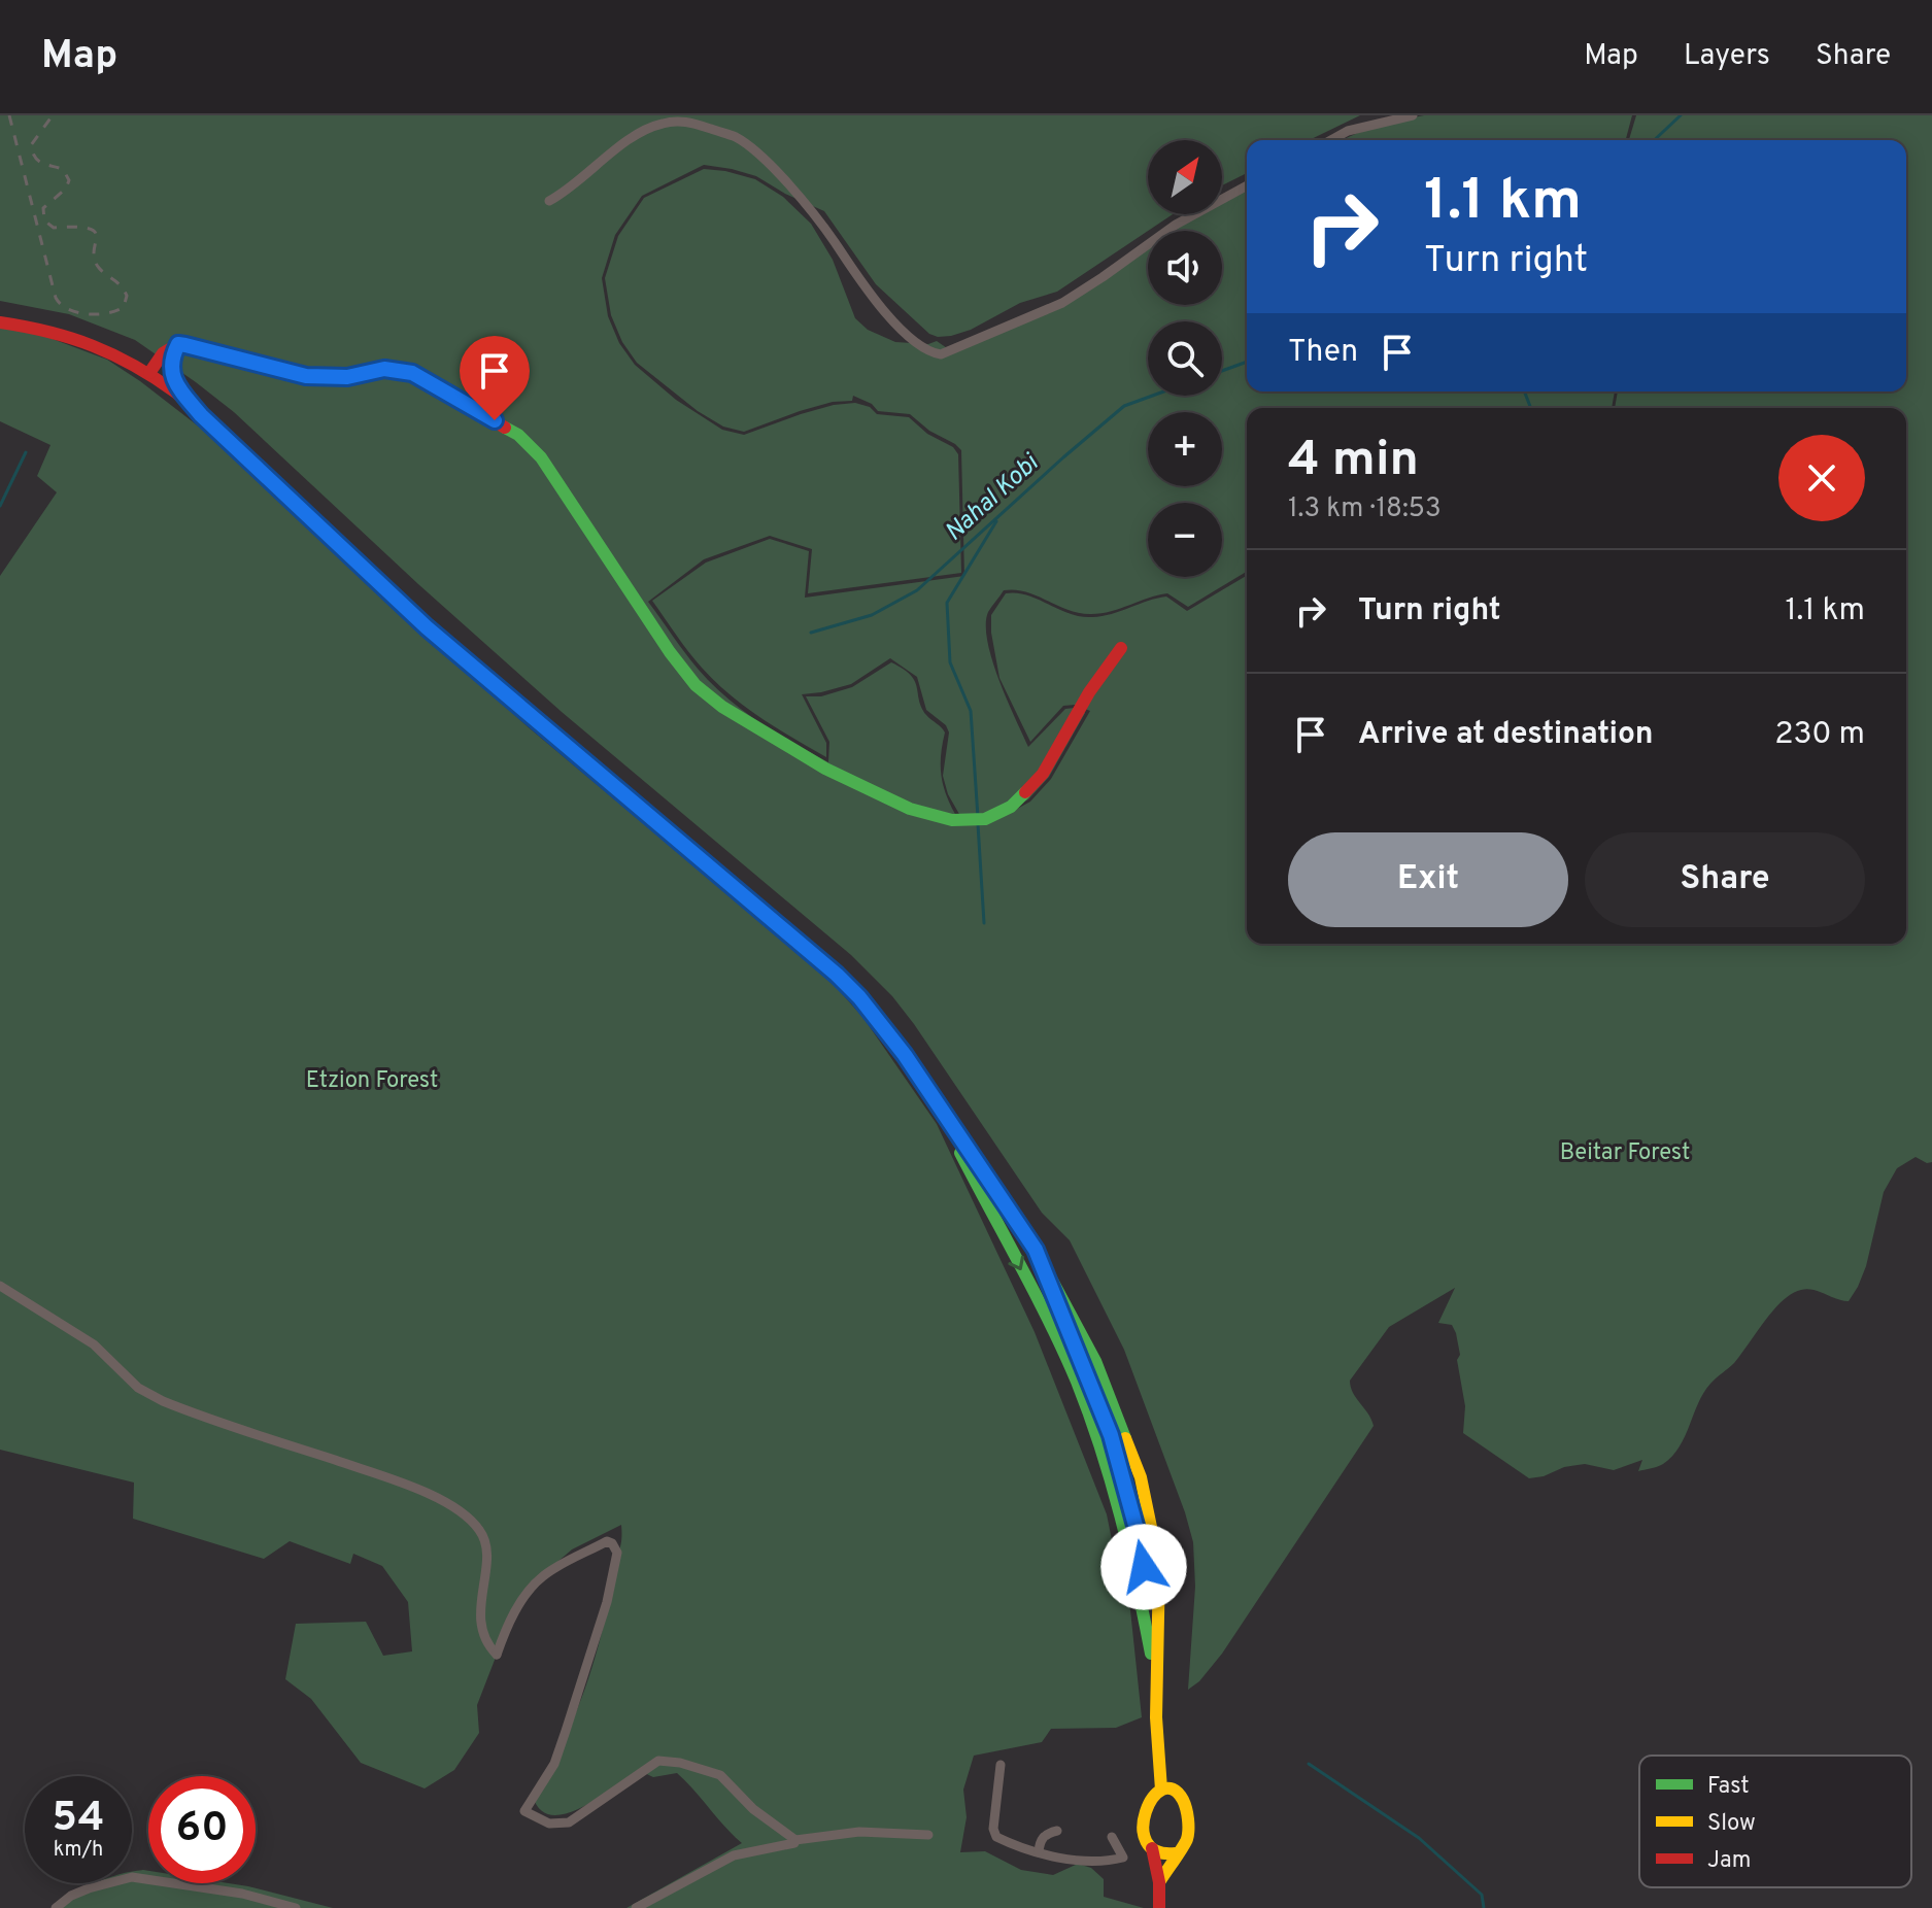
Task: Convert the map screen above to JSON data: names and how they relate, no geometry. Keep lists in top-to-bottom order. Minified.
{"water":["Nahal Kobi"],"parks":["Etzion Forest","Beitar Forest"],"legend":["Fast","Slow","Jam"],"north":"top right","page":{"header":"Map","nav":["Map","Layers","Share"],"map_buttons":["+","−"],"turn":["1.1 km","Turn right"],"then":"Then","heading":["4 min","1.3 km · 18:53"],"list":[{"name":"Turn right","value":"1.1 km"},{"name":"Arrive at destination","value":"230 m"}],"buttons":["Exit","Share"],"speed":"54 km/h","limit":"60"}}
